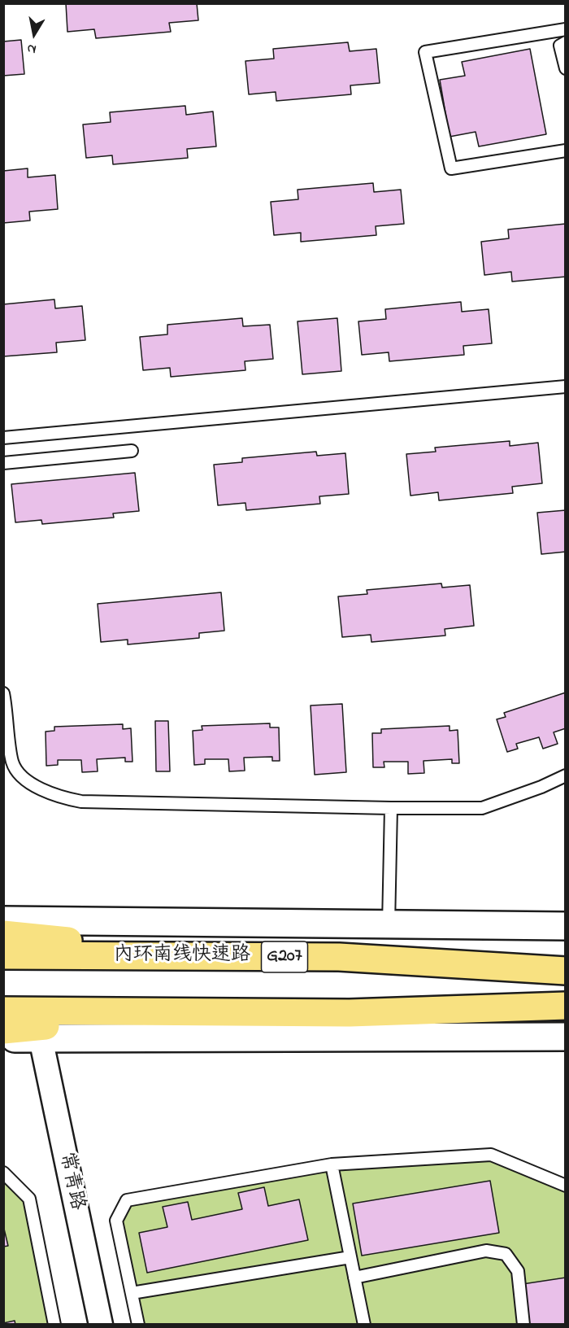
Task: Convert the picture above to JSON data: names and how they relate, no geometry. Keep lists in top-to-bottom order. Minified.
{"streets":{"highway":["内环南线快速路","G207"],"street":["常青路"]},"north":"bottom"}
